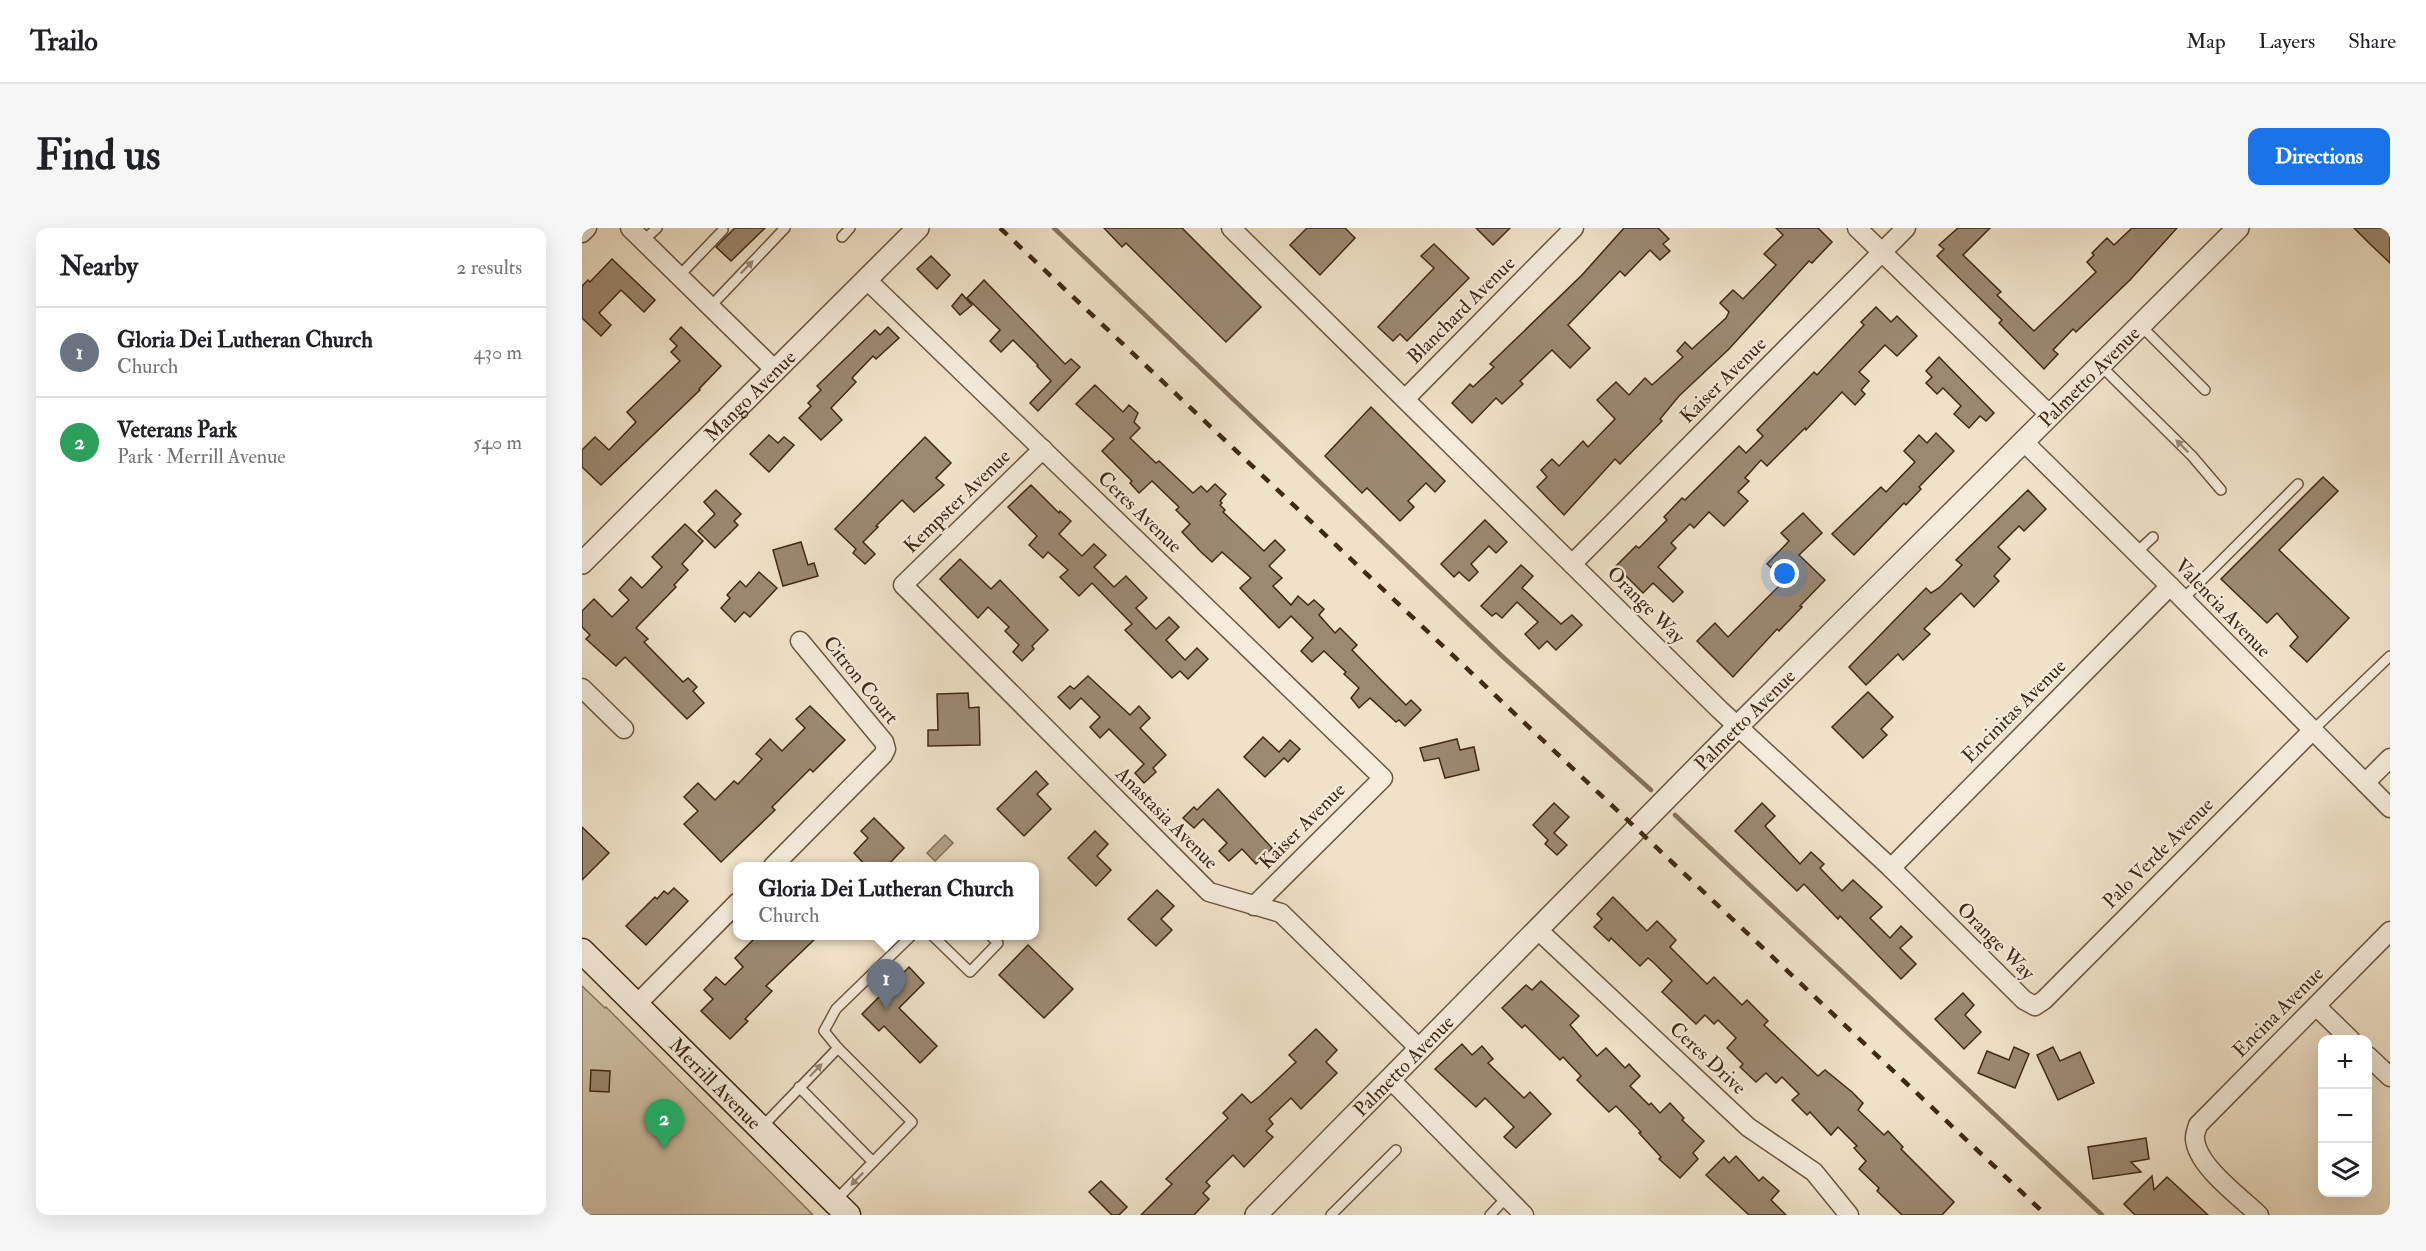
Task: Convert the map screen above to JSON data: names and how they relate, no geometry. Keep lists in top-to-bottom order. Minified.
{"streets":{"main road":["Merrill Avenue"],"street":["Blanchard Avenue","Palmetto Avenue","Kaiser Avenue","Mango Avenue","Kempster Avenue","Ceres Avenue","Orange Way","Valencia Avenue","Citron Court","Encinitas Avenue","Anastasia Avenue","Palo Verde Avenue","Encina Avenue","Ceres Drive"]},"crossings":[["Blanchard Avenue","Orange Way"],["Palmetto Avenue","Orange Way"],["Palmetto Avenue","Valencia Avenue"],["Palmetto Avenue","Anastasia Avenue"],["Palmetto Avenue","Ceres Drive"],["Kaiser Avenue","Ceres Avenue"],["Kaiser Avenue","Orange Way"],["Kaiser Avenue","Anastasia Avenue"],["Mango Avenue","Ceres Avenue"],["Kempster Avenue","Ceres Avenue"],["Kempster Avenue","Anastasia Avenue"],["Orange Way","Encinitas Avenue"],["Orange Way","Palo Verde Avenue"],["Valencia Avenue","Encinitas Avenue"],["Valencia Avenue","Palo Verde Avenue"]],"page":{"header":"Trailo","nav":["Map","Layers","Share"],"buttons":"Directions","title":"Find us","heading":["Nearby","2 results"],"list":[{"mark":"1","name":"Gloria Dei Lutheran Church","note":"Church","value":"430 m"},{"mark":"2","name":"Veterans Park","note":"Park · Merrill Avenue","value":"540 m"}],"popup":["Gloria Dei Lutheran Church","Church"],"pins":["1","2"],"map_buttons":["+","−"]}}
